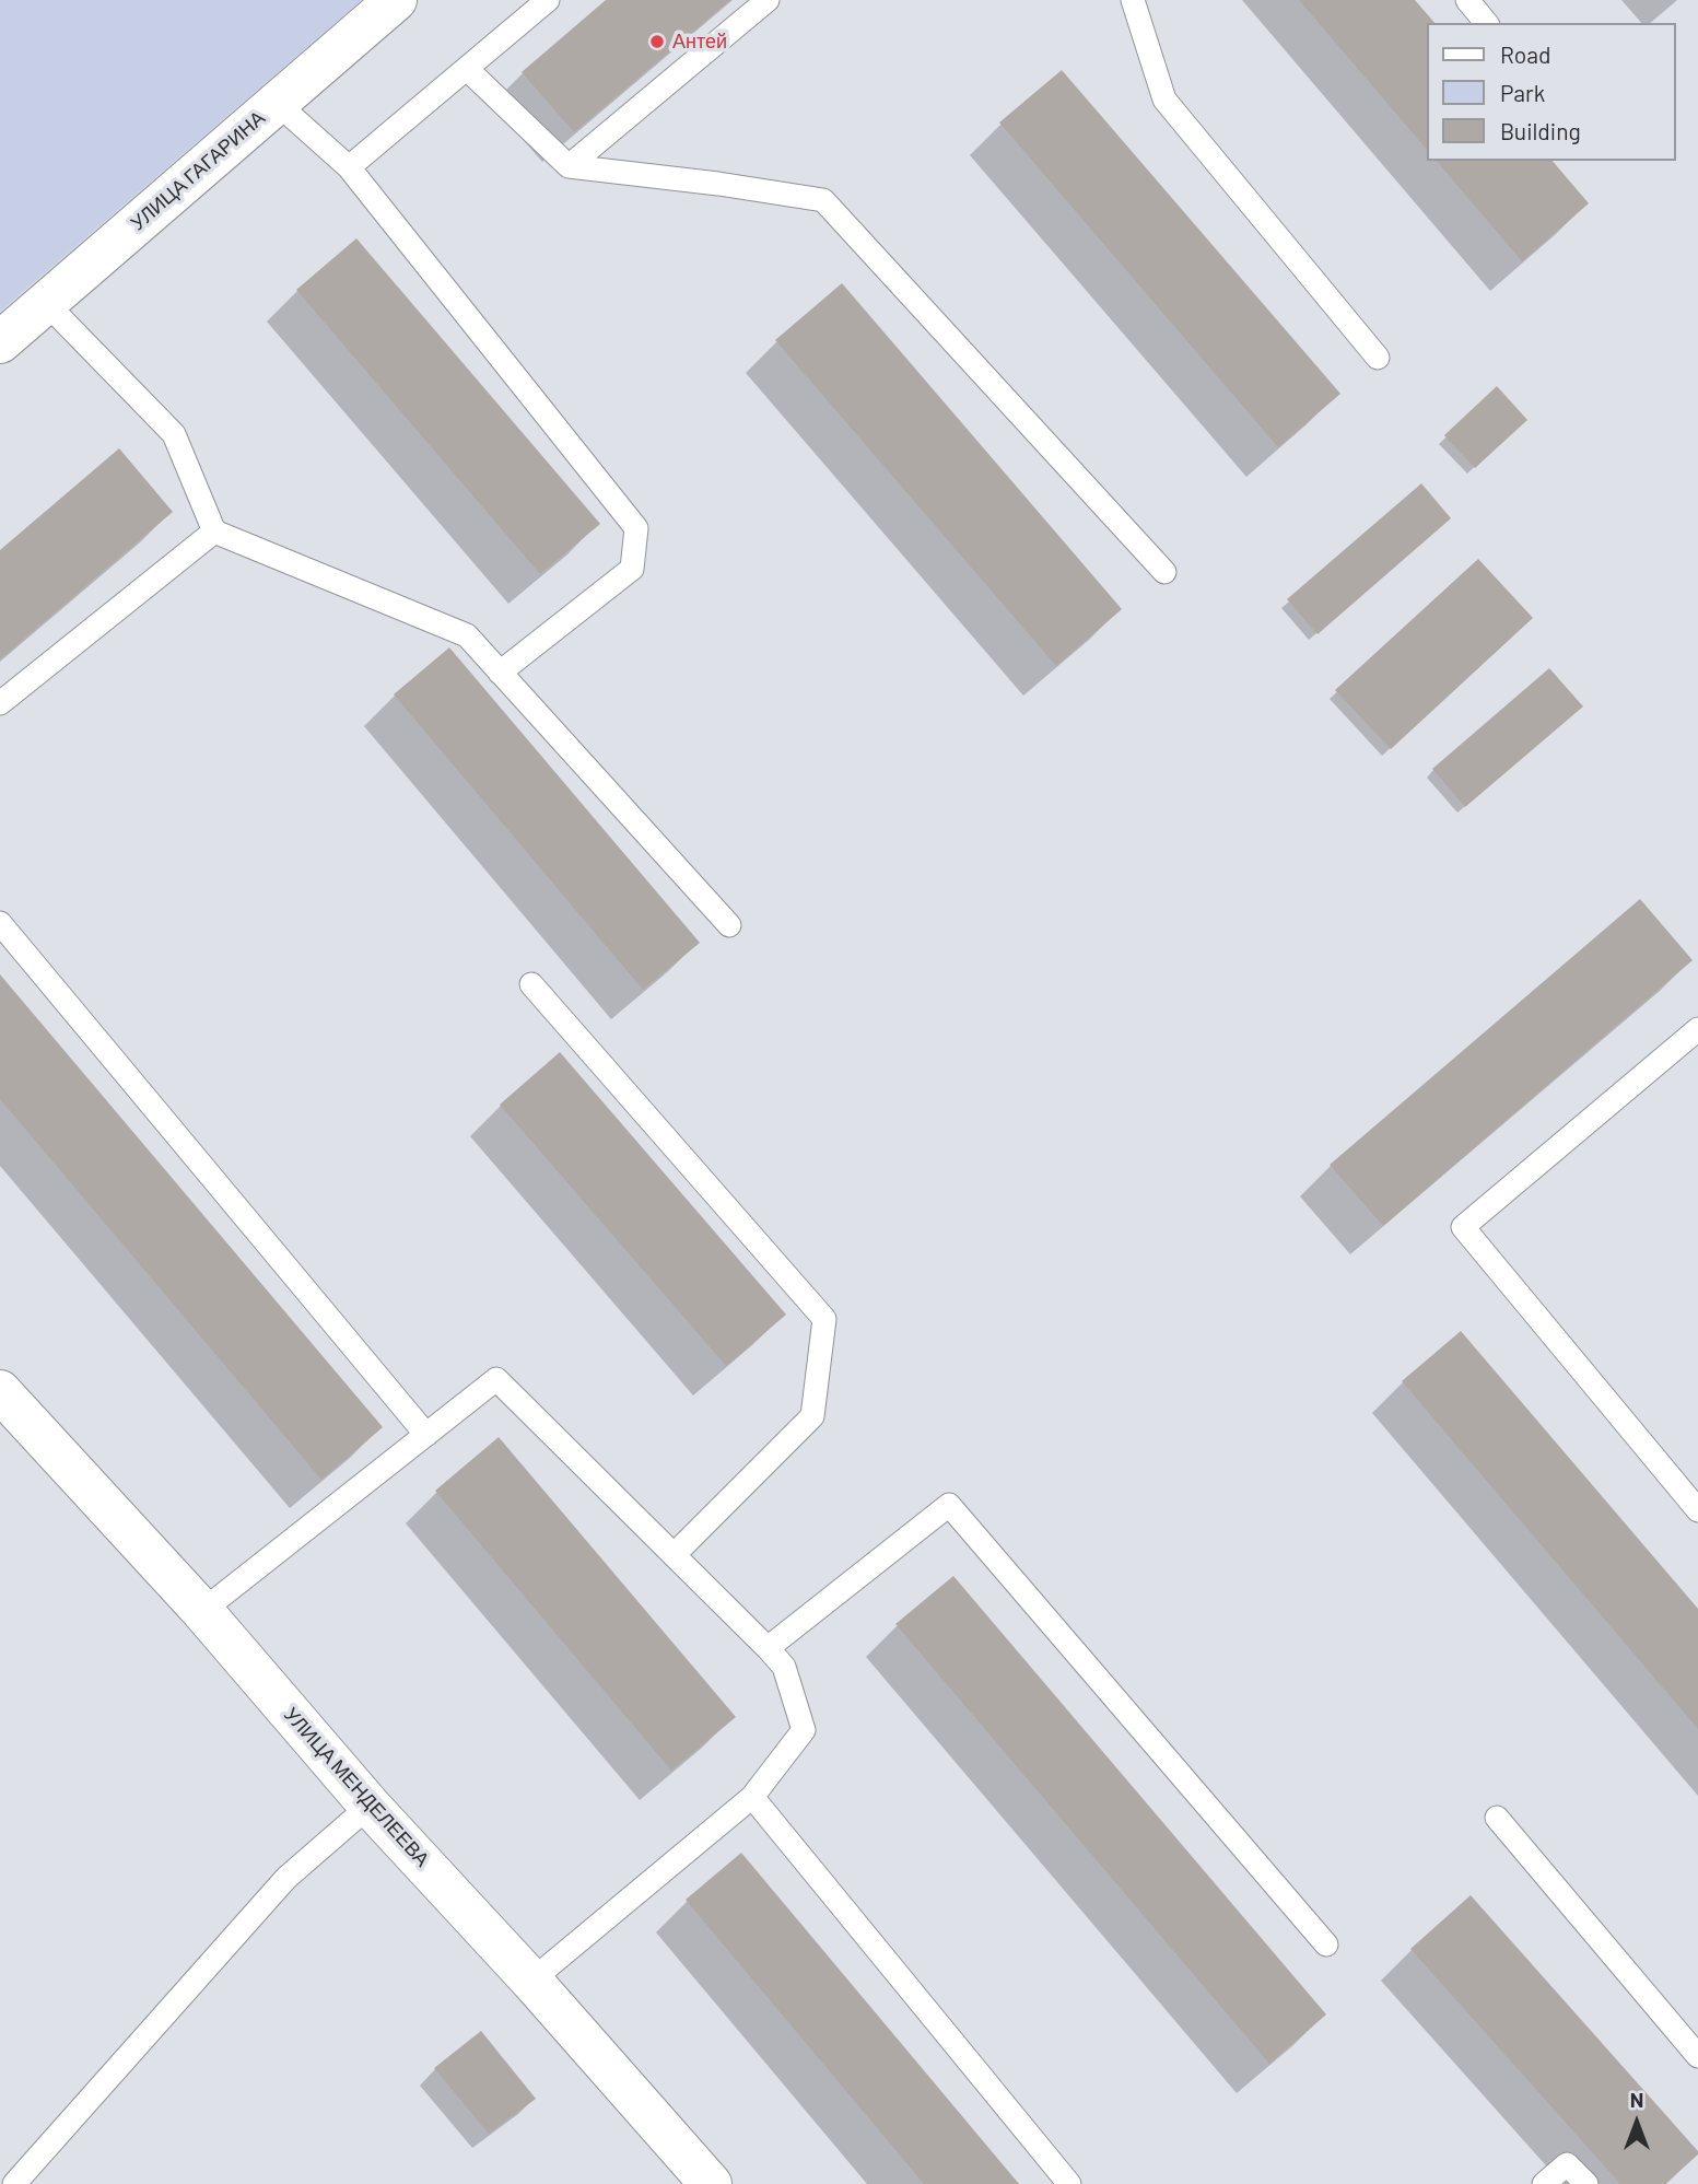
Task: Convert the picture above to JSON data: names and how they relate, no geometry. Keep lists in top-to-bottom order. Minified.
{"streets":{"street":["УЛИЦА ГАГАРИНА","УЛИЦА МЕНДЕЛЕЕВА"]},"places":["Антей"],"legend":["Road","Park","Building"],"north":"top"}
